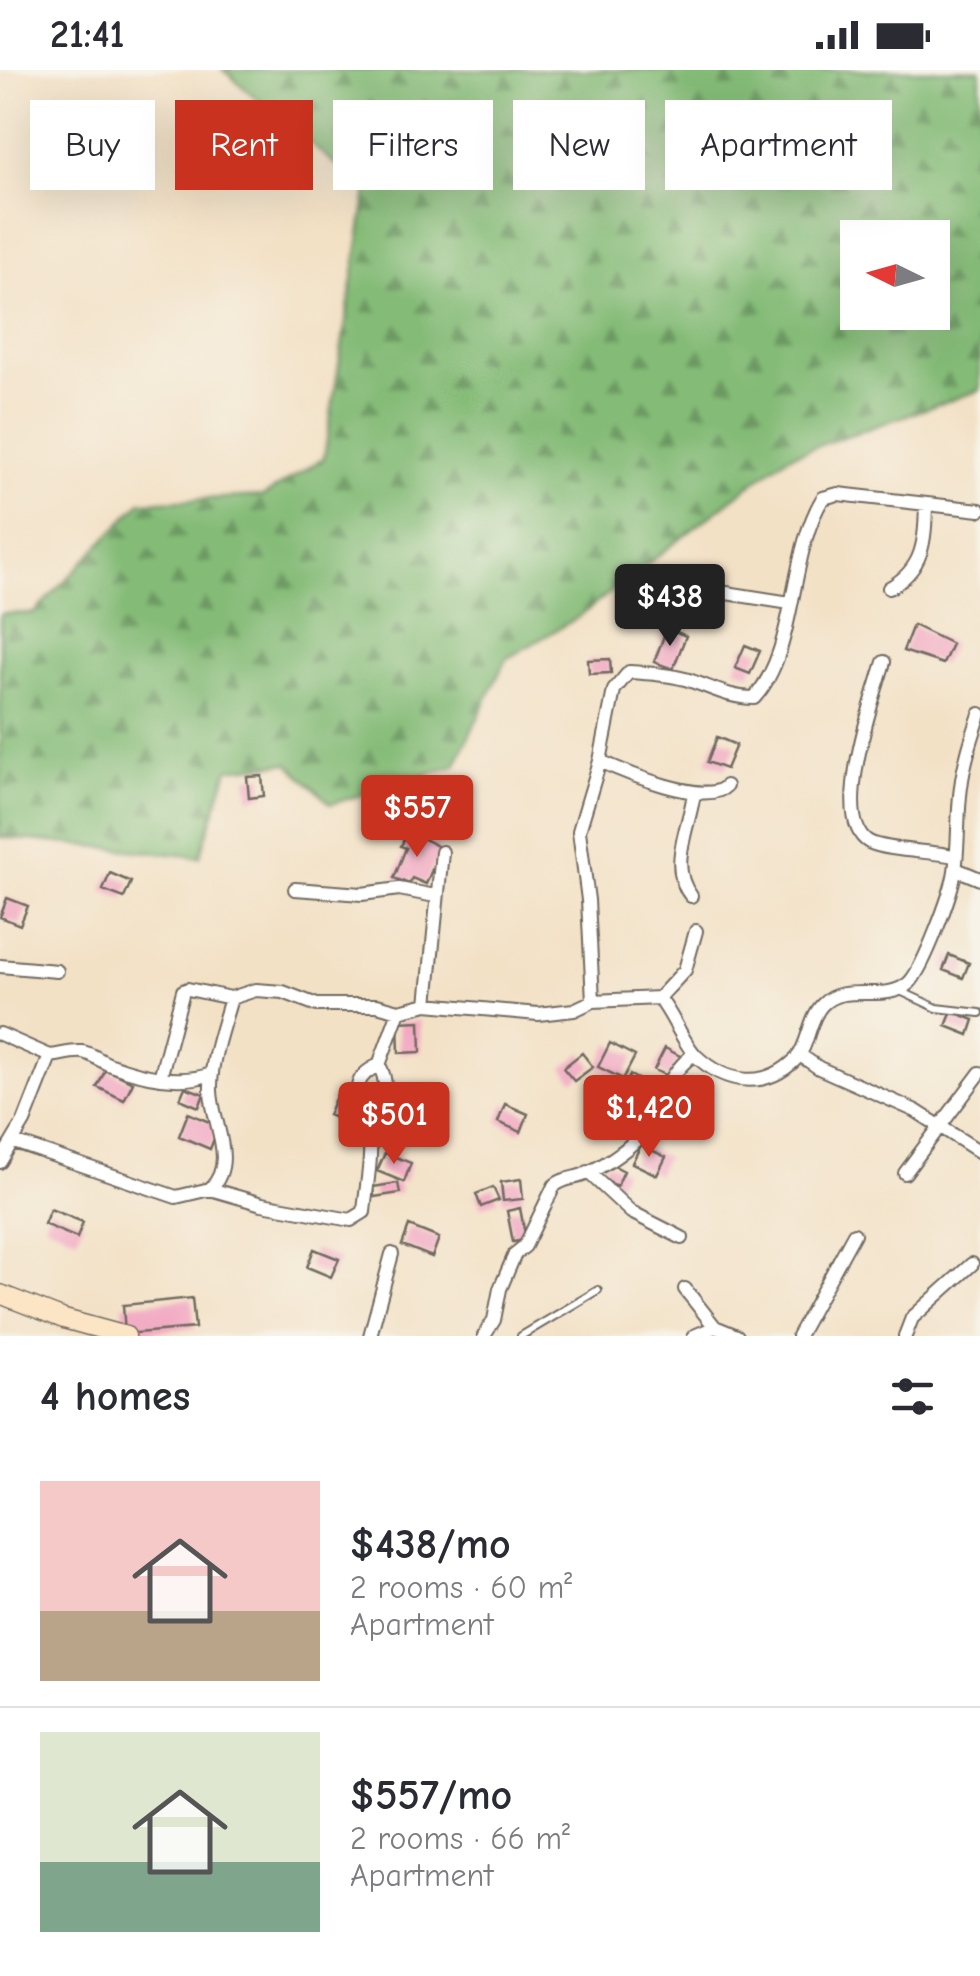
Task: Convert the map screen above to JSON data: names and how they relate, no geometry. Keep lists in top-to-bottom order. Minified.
{"north":"left","page":{"status":"21:41","chip":["Buy","Rent","Filters","New","Apartment"],"price":["$438","$557","$1,420","$501"],"heading":"4 homes","list":[{"name":"$438/mo","note":"2 rooms · 60 m² · Apartment"},{"name":"$557/mo","note":"2 rooms · 66 m² · Apartment"}]}}
